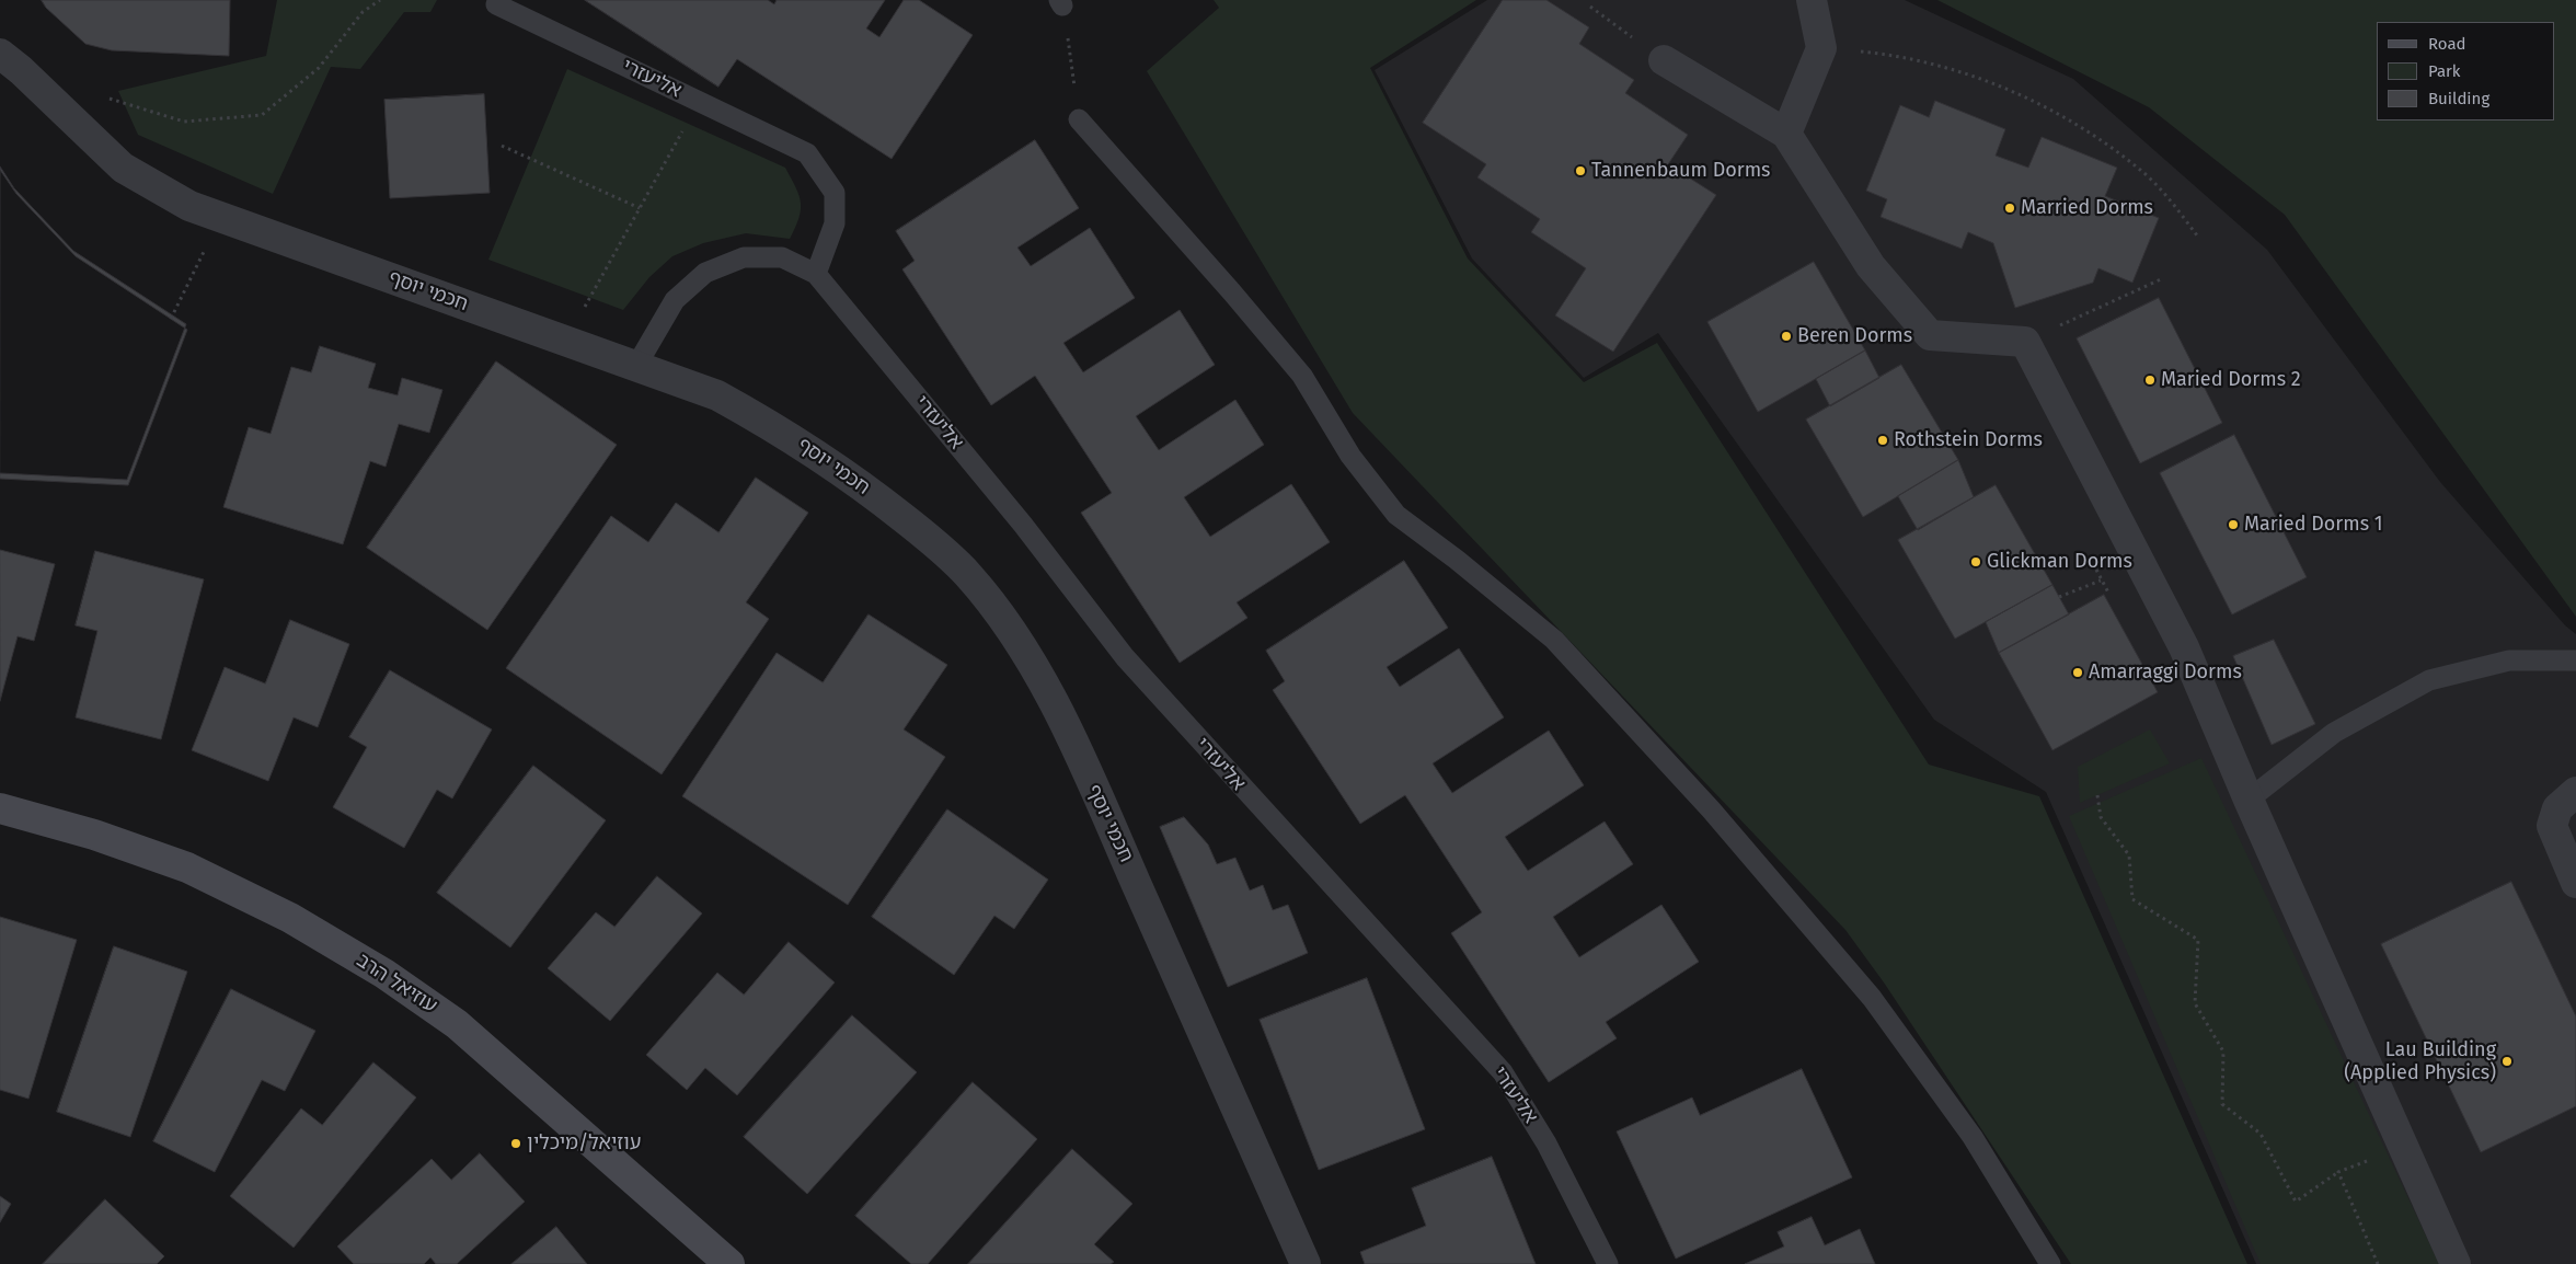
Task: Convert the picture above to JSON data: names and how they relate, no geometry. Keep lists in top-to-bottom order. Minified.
{"streets":{"street":["חכמי יוסף","עוזיאל הרב"],"lane":["אליעזרי"]},"crossings":[["אליעזרי","חכמי יוסף"]],"places":["Tannenbaum Dorms","Married Dorms","Beren Dorms","Maried Dorms 2","Rothstein Dorms","Maried Dorms 1","Glickman Dorms","Amarraggi Dorms","Lau Building (Applied Physics)","עוזיאל/מיכלין"],"legend":["Road","Park","Building"]}
